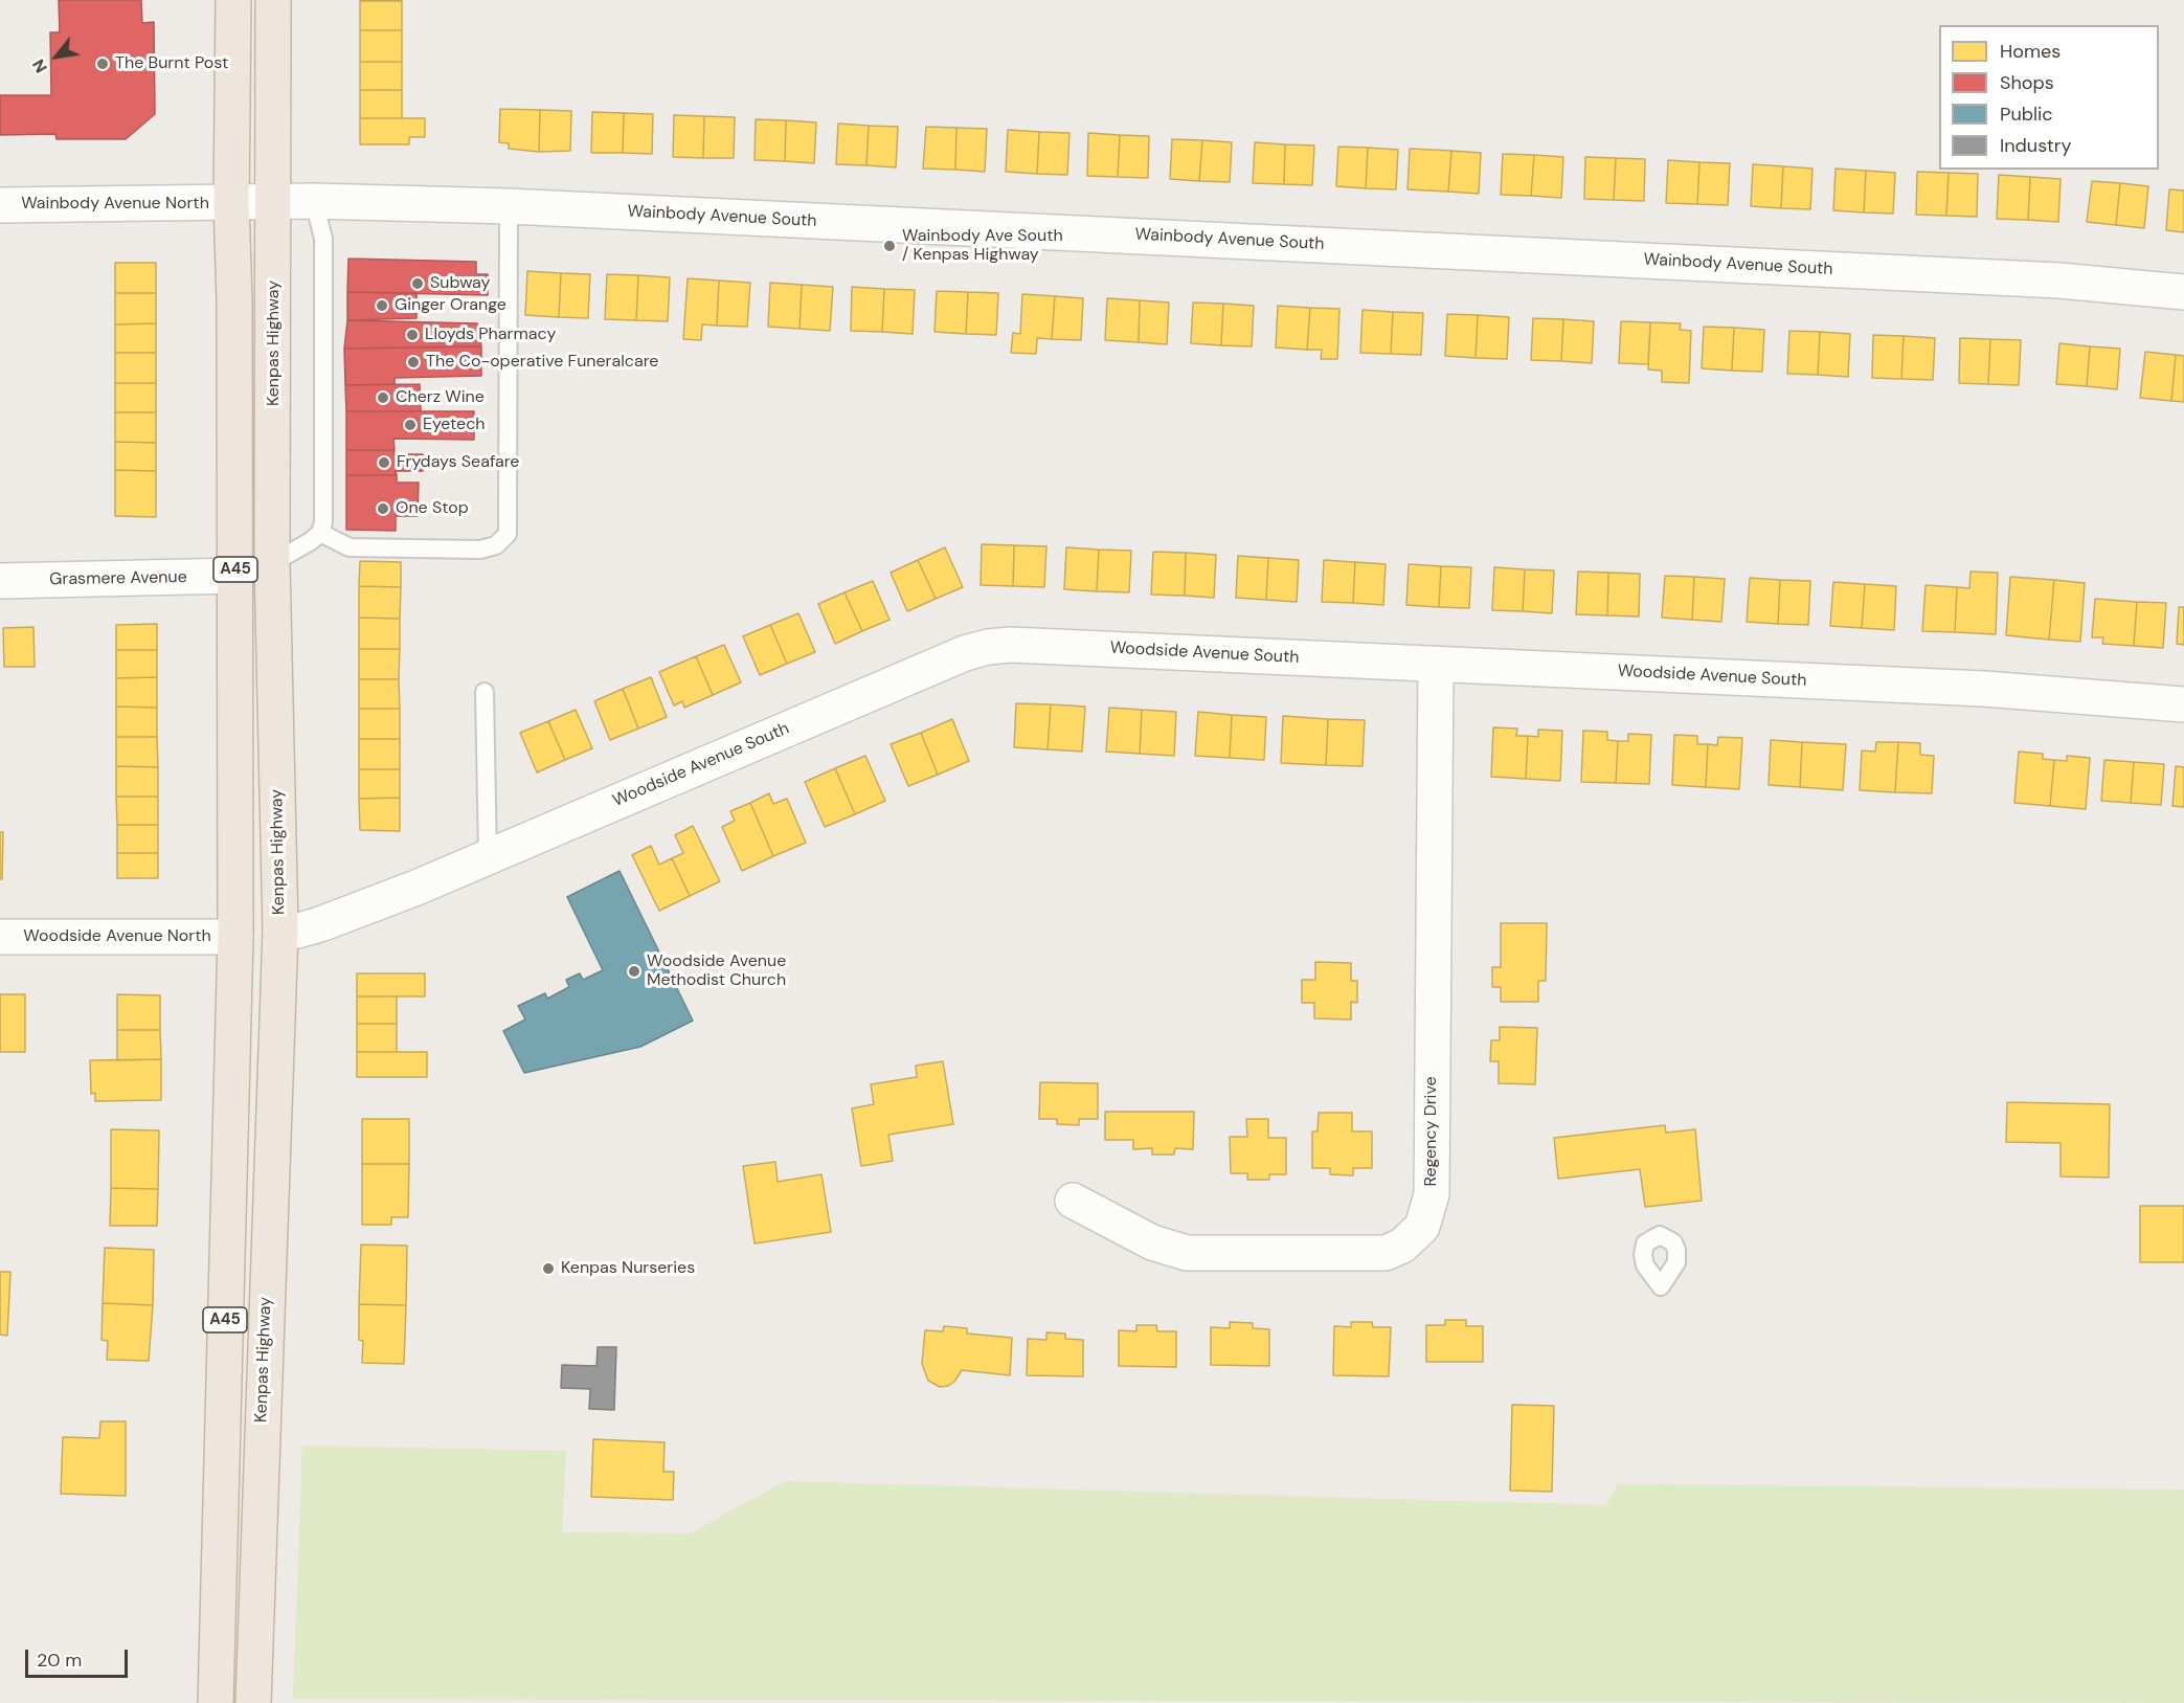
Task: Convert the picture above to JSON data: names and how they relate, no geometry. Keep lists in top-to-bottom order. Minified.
{"streets":{"highway":["Kenpas Highway","A45"],"street":["Wainbody Avenue North","Wainbody Avenue South","Grasmere Avenue","Woodside Avenue South","Woodside Avenue North","Regency Drive"]},"crossings":[["Wainbody Avenue North","Wainbody Avenue South"],["Wainbody Avenue North","Kenpas Highway"],["Wainbody Avenue North","A45"],["Wainbody Avenue South","Kenpas Highway"],["Kenpas Highway","Woodside Avenue South"],["A45","Grasmere Avenue"],["A45","Woodside Avenue North"],["Woodside Avenue South","Regency Drive"]],"places":["The Burnt Post","Wainbody Ave South / Kenpas Highway","Subway","Ginger Orange","Lloyds Pharmacy","The Co-operative Funeralcare","Cherz Wine","Eyetech","Frydays Seafare","One Stop","Woodside Avenue Methodist Church","Kenpas Nurseries"],"legend":["Homes","Shops","Public","Industry"],"scale_bar":"20 m","north":"bottom left"}
